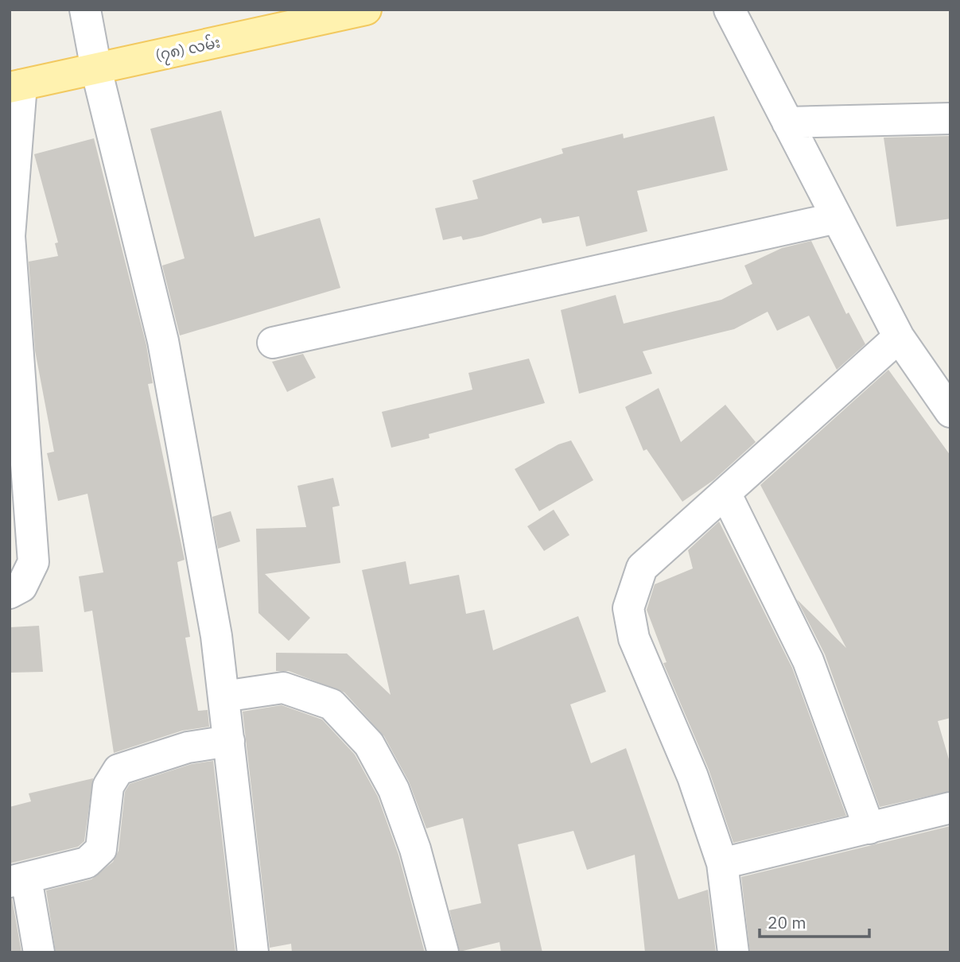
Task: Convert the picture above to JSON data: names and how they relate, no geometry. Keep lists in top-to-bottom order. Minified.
{"streets":{"main road":["(၇၈) လမ်း"]},"scale_bar":"20 m"}
